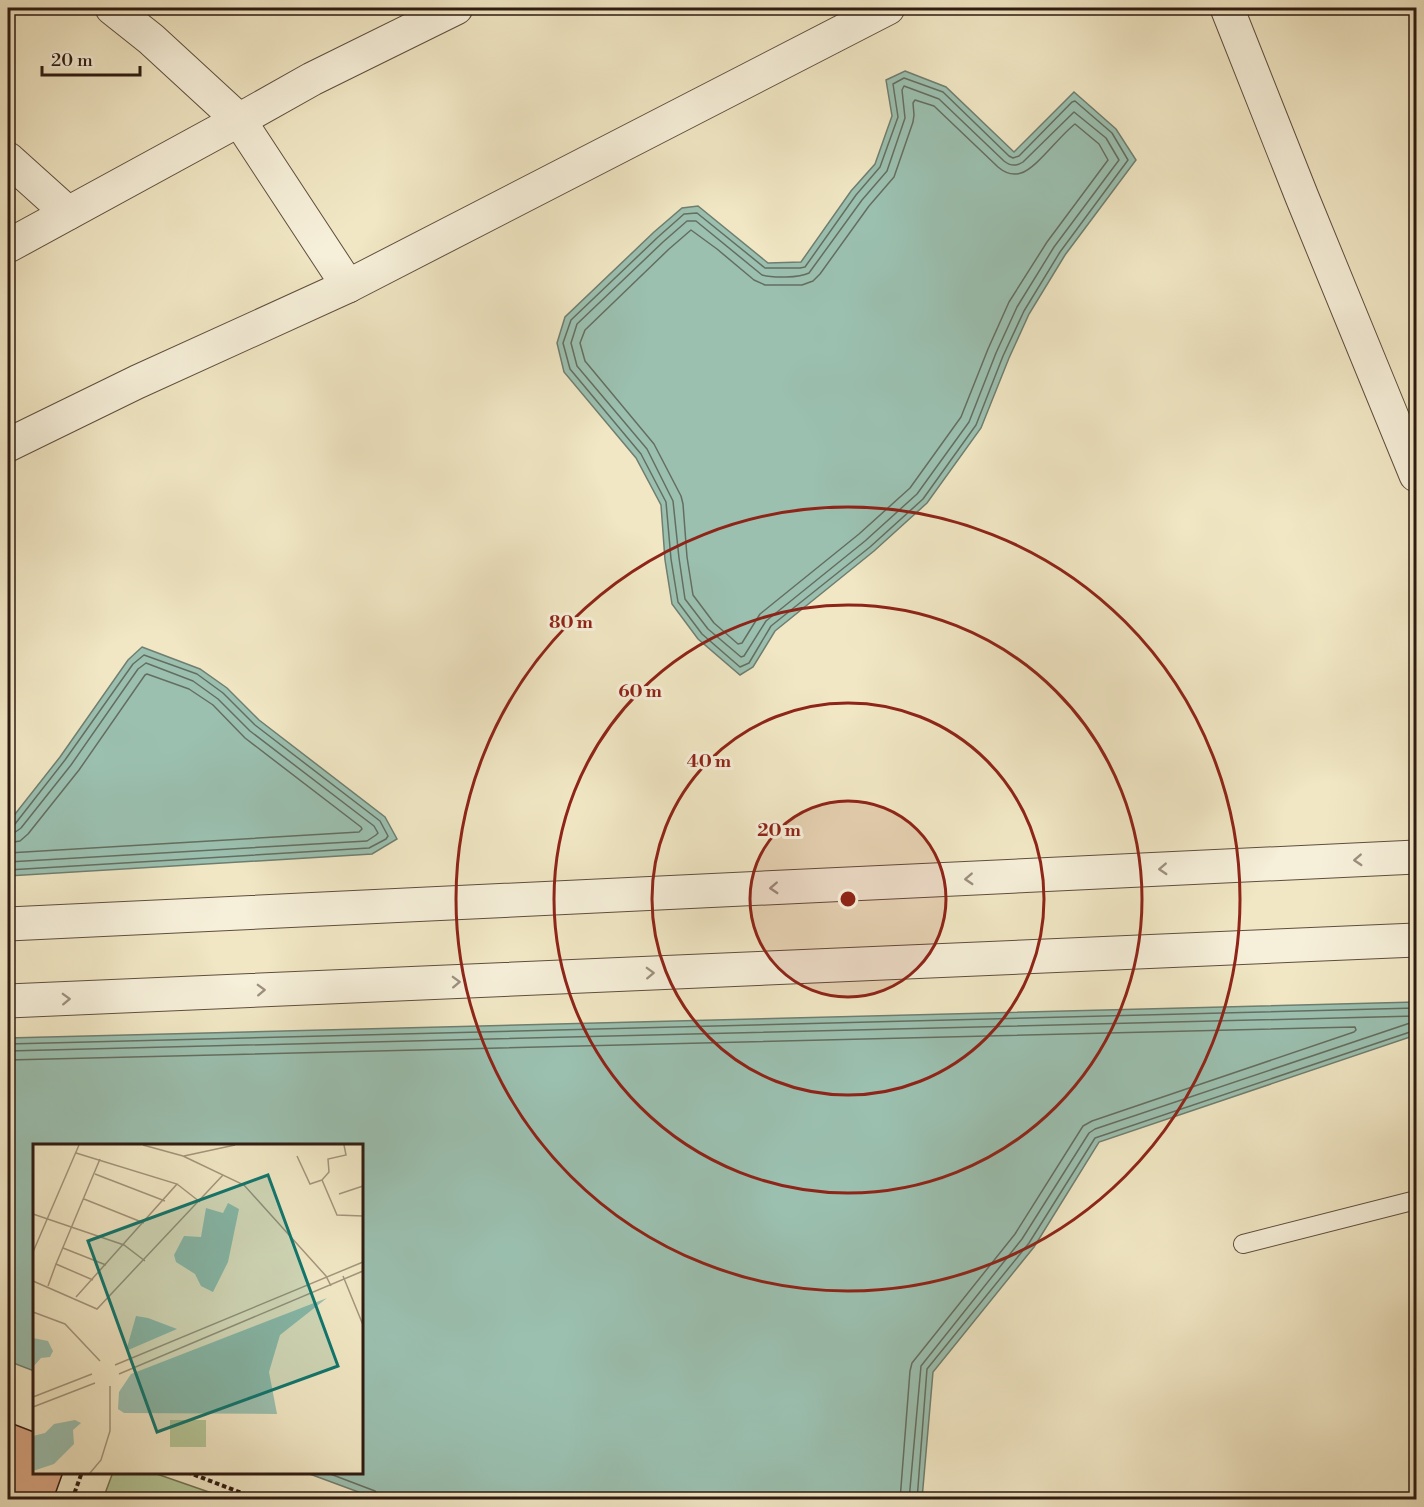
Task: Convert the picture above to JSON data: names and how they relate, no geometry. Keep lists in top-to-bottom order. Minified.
{"scale_bar":"20 m","rings":["80 m","60 m","40 m","20 m"]}
